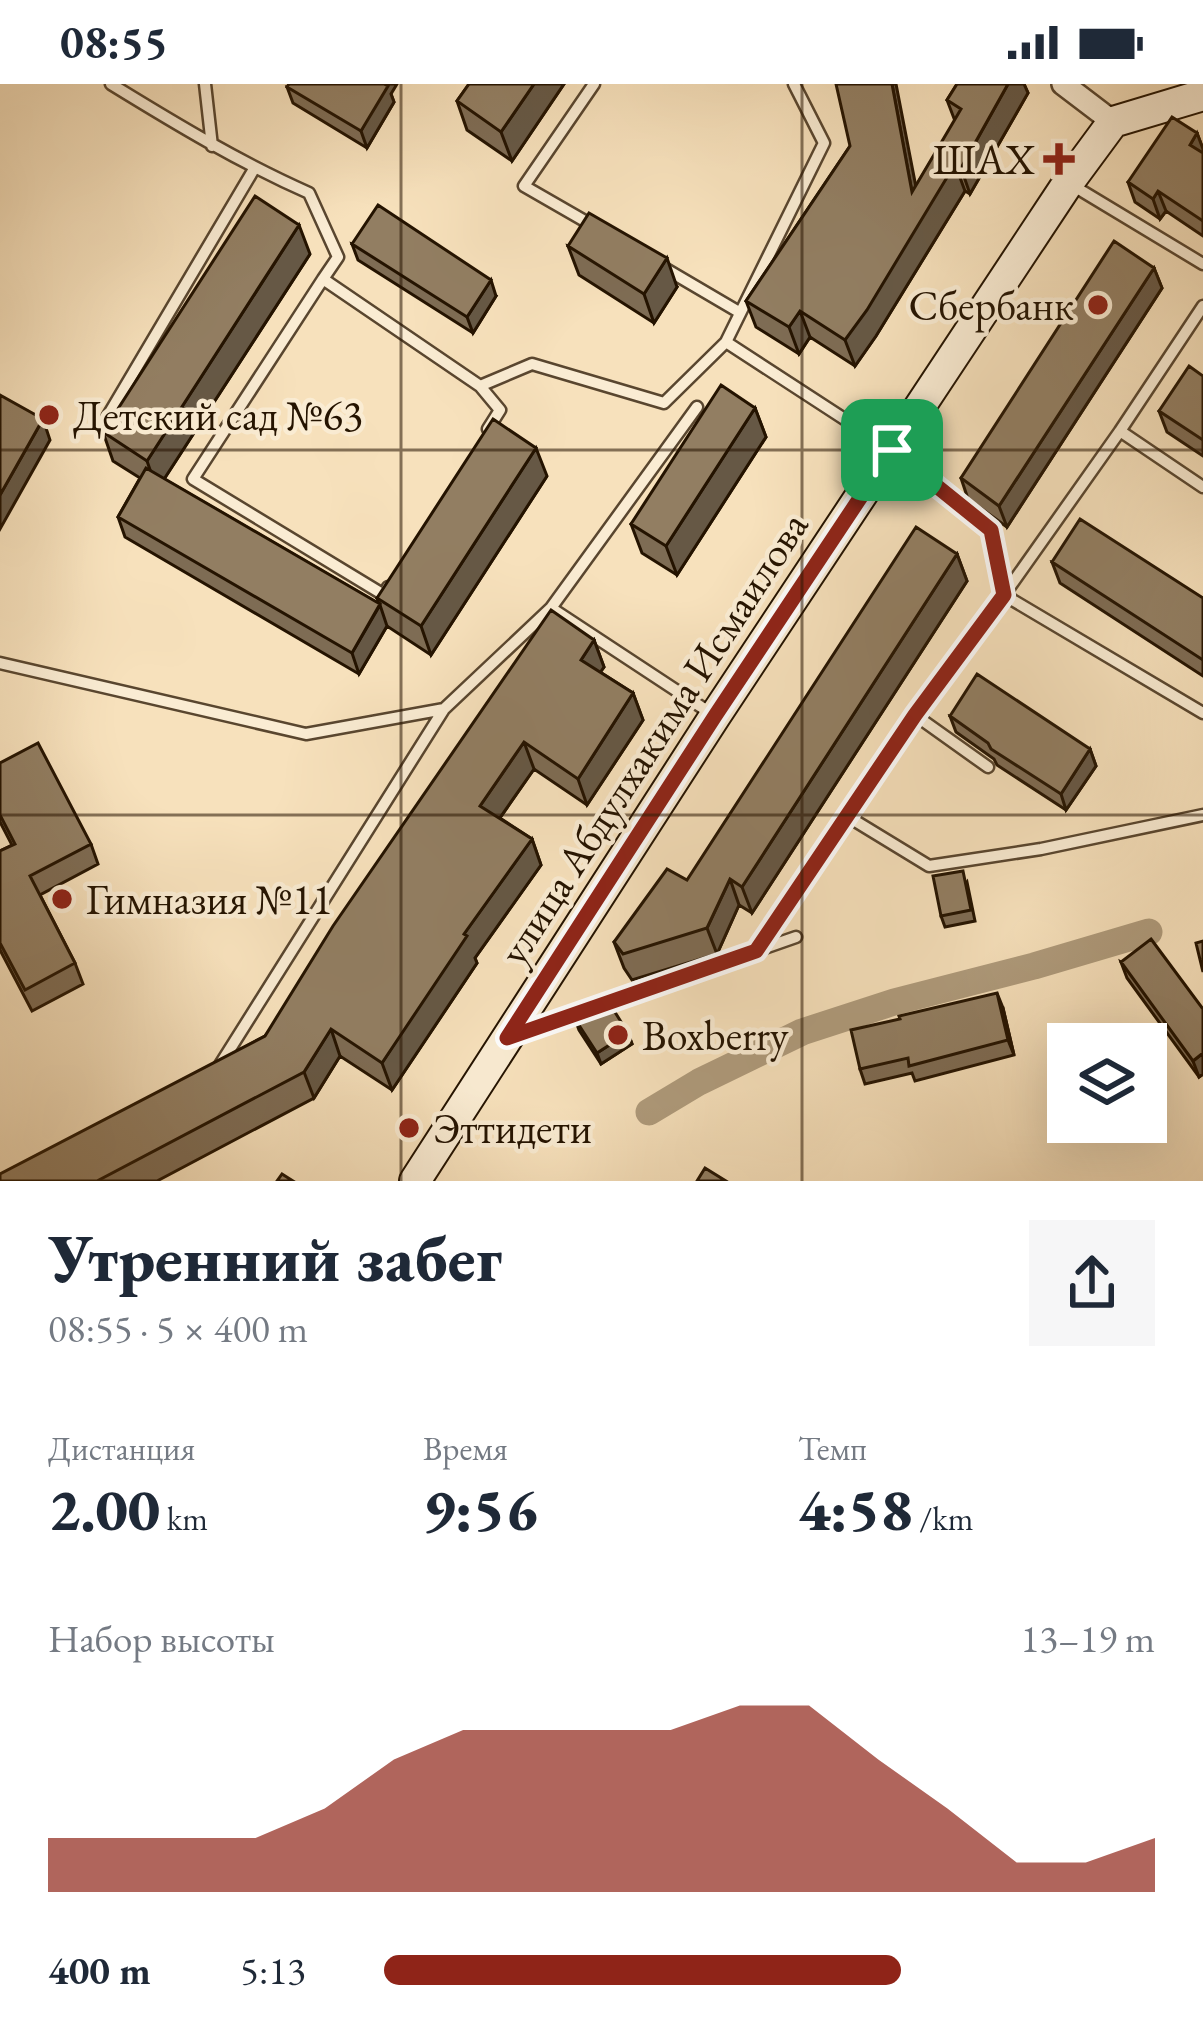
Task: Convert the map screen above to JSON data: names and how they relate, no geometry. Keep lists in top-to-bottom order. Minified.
{"streets":{"main road":["улица Абдулхакима Исмаилова"]},"places":{"health":["ШАХ"],"other":["Сбербанк","Детский сад №63","Гимназия №11","Boxberry","Эттидети"]},"page":{"status":"08:55","heading":["Утренний забег","08:55 · 5 × 400 m"],"stats":[["Дистанция","2.00 km"],["Время","9:56"],["Темп","4:58 /km"]],"chart":["Набор высоты","13–19 m"],"list":[{"name":"400 m","note":"5:13"}]}}
